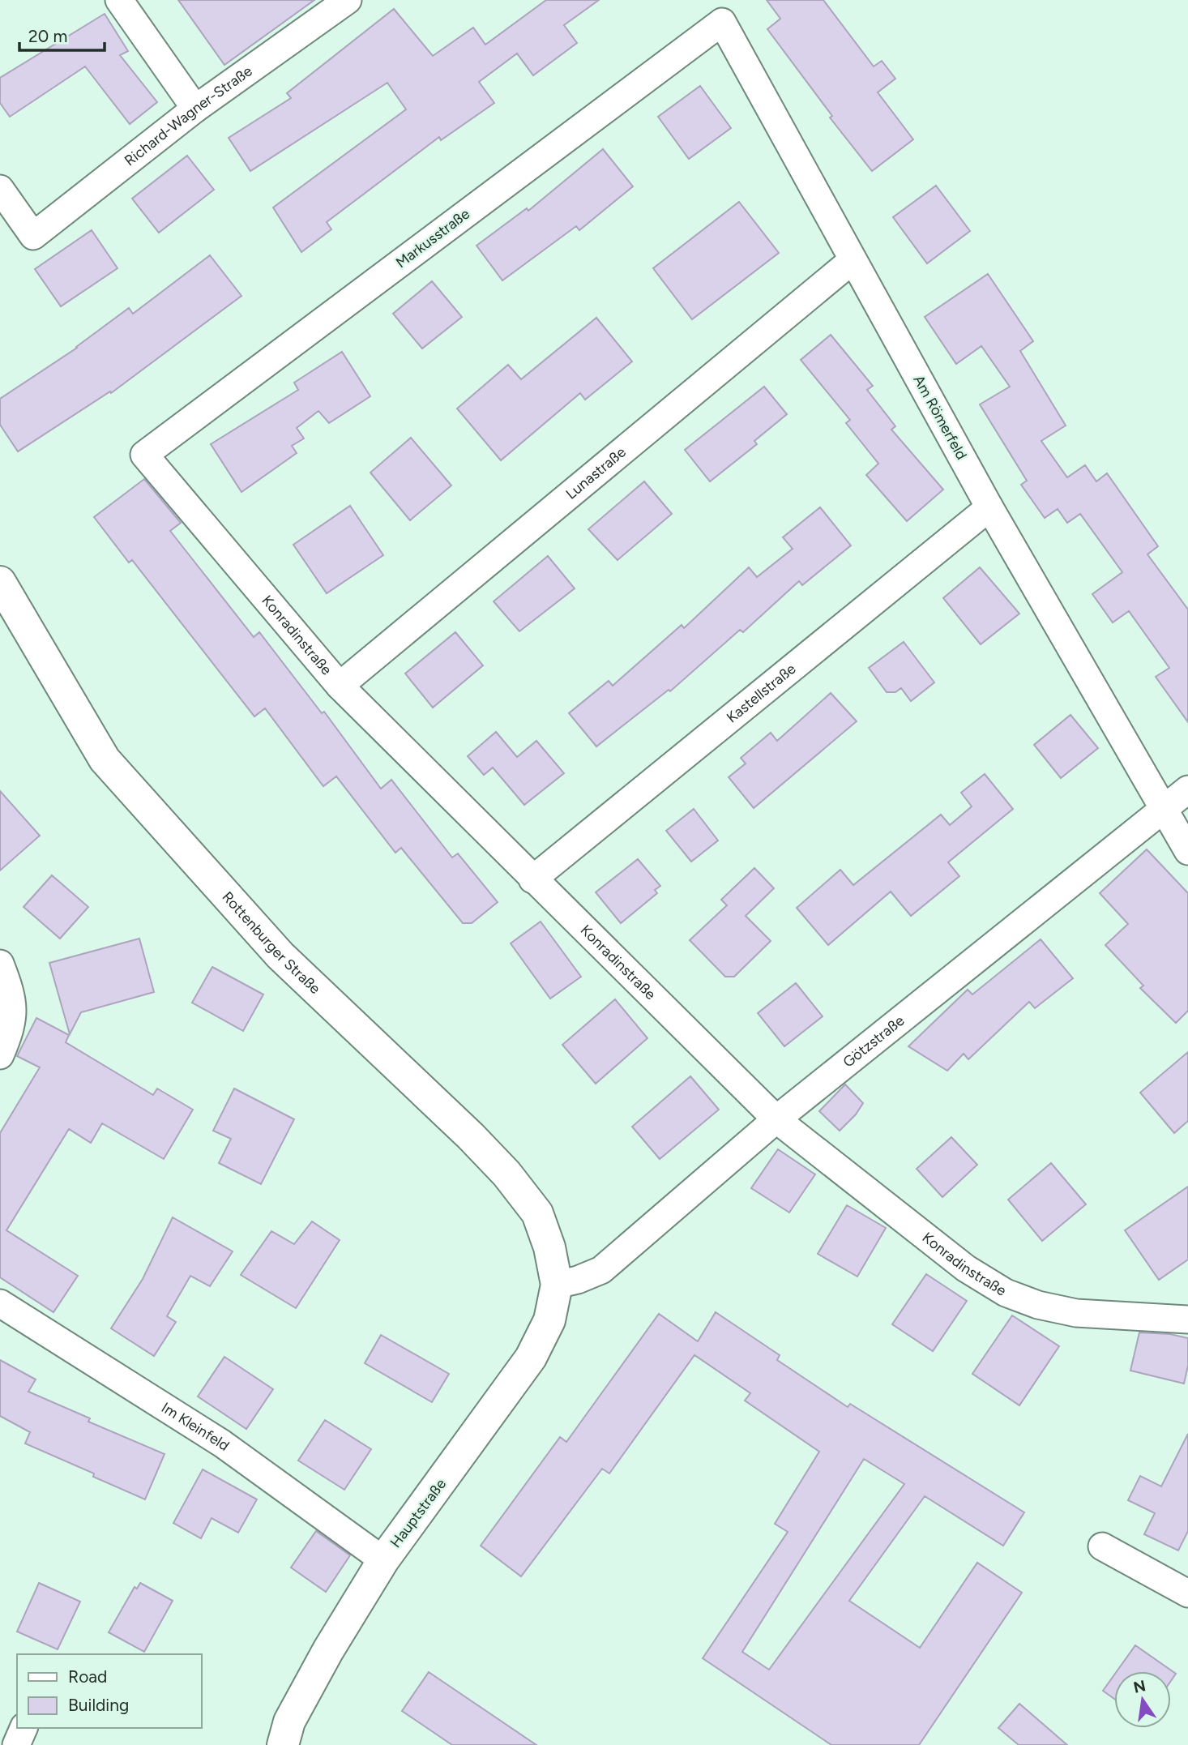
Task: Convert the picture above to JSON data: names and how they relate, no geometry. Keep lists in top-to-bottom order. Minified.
{"streets":{"street":["Richard-Wagner-Straße","Markusstraße","Am Römerfeld","Lunastraße","Konradinstraße","Kastellstraße","Rottenburger Straße","Götzstraße","Im Kleinfeld","Hauptstraße"]},"crossings":[["Markusstraße","Am Römerfeld"],["Markusstraße","Konradinstraße"],["Am Römerfeld","Lunastraße"],["Am Römerfeld","Kastellstraße"],["Am Römerfeld","Götzstraße"],["Lunastraße","Konradinstraße"],["Konradinstraße","Kastellstraße"],["Konradinstraße","Götzstraße"],["Rottenburger Straße","Götzstraße"],["Rottenburger Straße","Hauptstraße"],["Götzstraße","Hauptstraße"],["Im Kleinfeld","Hauptstraße"]],"legend":["Road","Building"],"scale_bar":"20 m","north":"top"}
